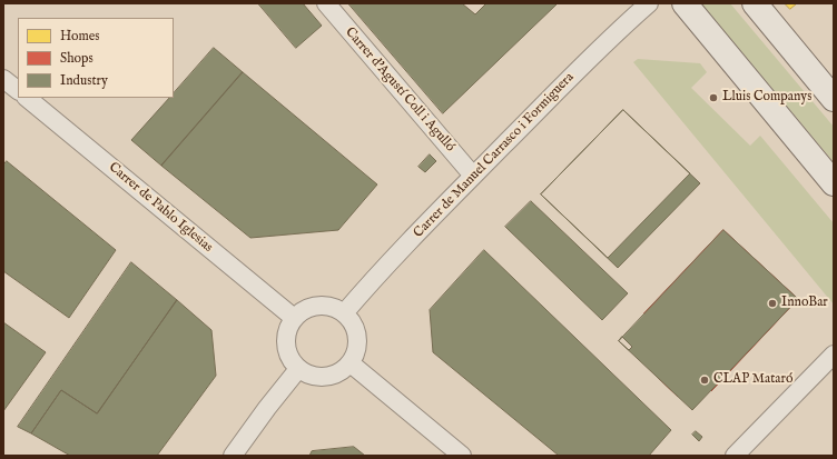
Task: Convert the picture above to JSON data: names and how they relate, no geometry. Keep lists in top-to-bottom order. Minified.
{"streets":{"street":["Carrer d'Agustí Coll i Agulló","Carrer de Manuel Carrasco i Formiguera","Carrer de Pablo Iglesias"]},"crossings":[["Carrer d'Agustí Coll i Agulló","Carrer de Manuel Carrasco i Formiguera"],["Carrer de Manuel Carrasco i Formiguera","Carrer de Pablo Iglesias"]],"places":["Lluis Companys","InnoBar","CLAP Mataró"],"legend":["Homes","Shops","Industry"]}
